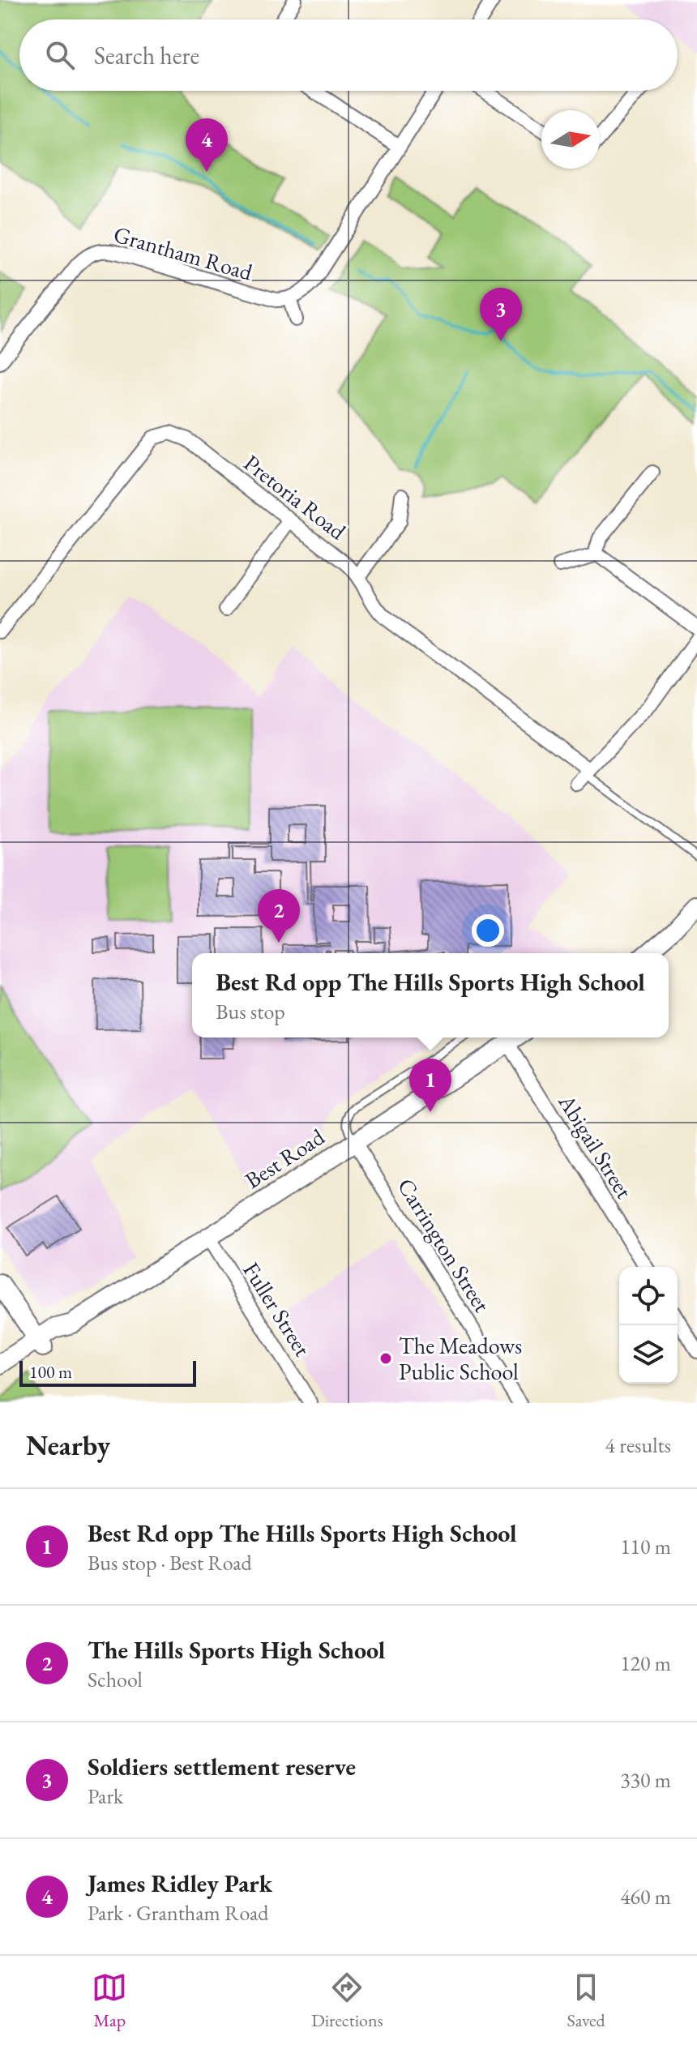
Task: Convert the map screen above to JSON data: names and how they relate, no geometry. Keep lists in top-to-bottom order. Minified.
{"streets":{"main road":["Best Road"],"street":["Grantham Road","Pretoria Road","Abigail Street","Carrington Street","Fuller Street"]},"crossings":[["Abigail Street","Best Road"],["Best Road","Carrington Street"],["Best Road","Fuller Street"]],"places":["The Meadows Public School"],"scale_bar":"100 m","north":"right","page":{"search":"Search here","pins":["4","3","2","1"],"popup":["Best Rd opp The Hills Sports High School","Bus stop"],"scale":"100 m","heading":["Nearby","4 results"],"list":[{"mark":"1","name":"Best Rd opp The Hills Sports High School","note":"Bus stop · Best Road","value":"110 m"},{"mark":"2","name":"The Hills Sports High School","note":"School","value":"120 m"},{"mark":"3","name":"Soldiers settlement reserve","note":"Park","value":"330 m"},{"mark":"4","name":"James Ridley Park","note":"Park · Grantham Road","value":"460 m"}],"nav":["Map","Directions","Saved"]}}
